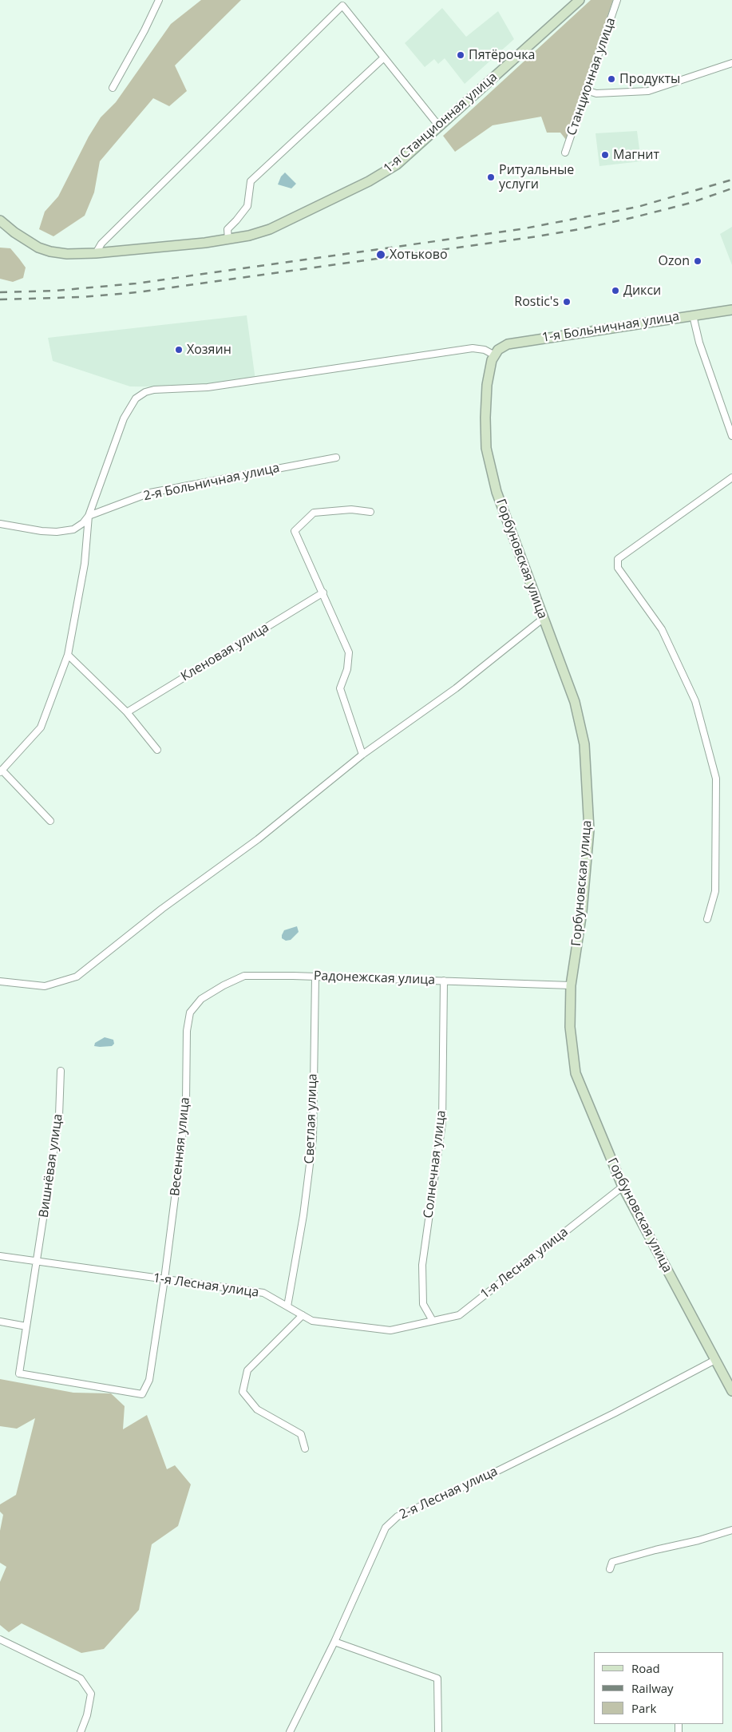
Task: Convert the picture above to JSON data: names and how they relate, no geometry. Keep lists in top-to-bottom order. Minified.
{"streets":{"main road":["1-я Станционная улица","1-я Больничная улица","Горбуновская улица"],"street":["Станционная улица","2-я Больничная улица","Кленовая улица","Радонежская улица","Светлая улица","Весенняя улица","Солнечная улица","Вишнёвая улица","1-я Лесная улица","2-я Лесная улица"]},"crossings":[["1-я Больничная улица","Горбуновская улица"],["Горбуновская улица","Радонежская улица"],["Горбуновская улица","1-я Лесная улица"],["Горбуновская улица","2-я Лесная улица"],["Радонежская улица","Светлая улица"],["Радонежская улица","Весенняя улица"],["Радонежская улица","Солнечная улица"],["Светлая улица","1-я Лесная улица"],["Весенняя улица","Вишнёвая улица"],["Весенняя улица","1-я Лесная улица"],["Солнечная улица","1-я Лесная улица"],["Вишнёвая улица","1-я Лесная улица"]],"places":["Пятёрочка","Продукты","Магнит","Ритуальные услуги","Хотьково","Ozon","Дикси","Rostic's","Хозяин"],"legend":["Road","Railway","Park"]}
